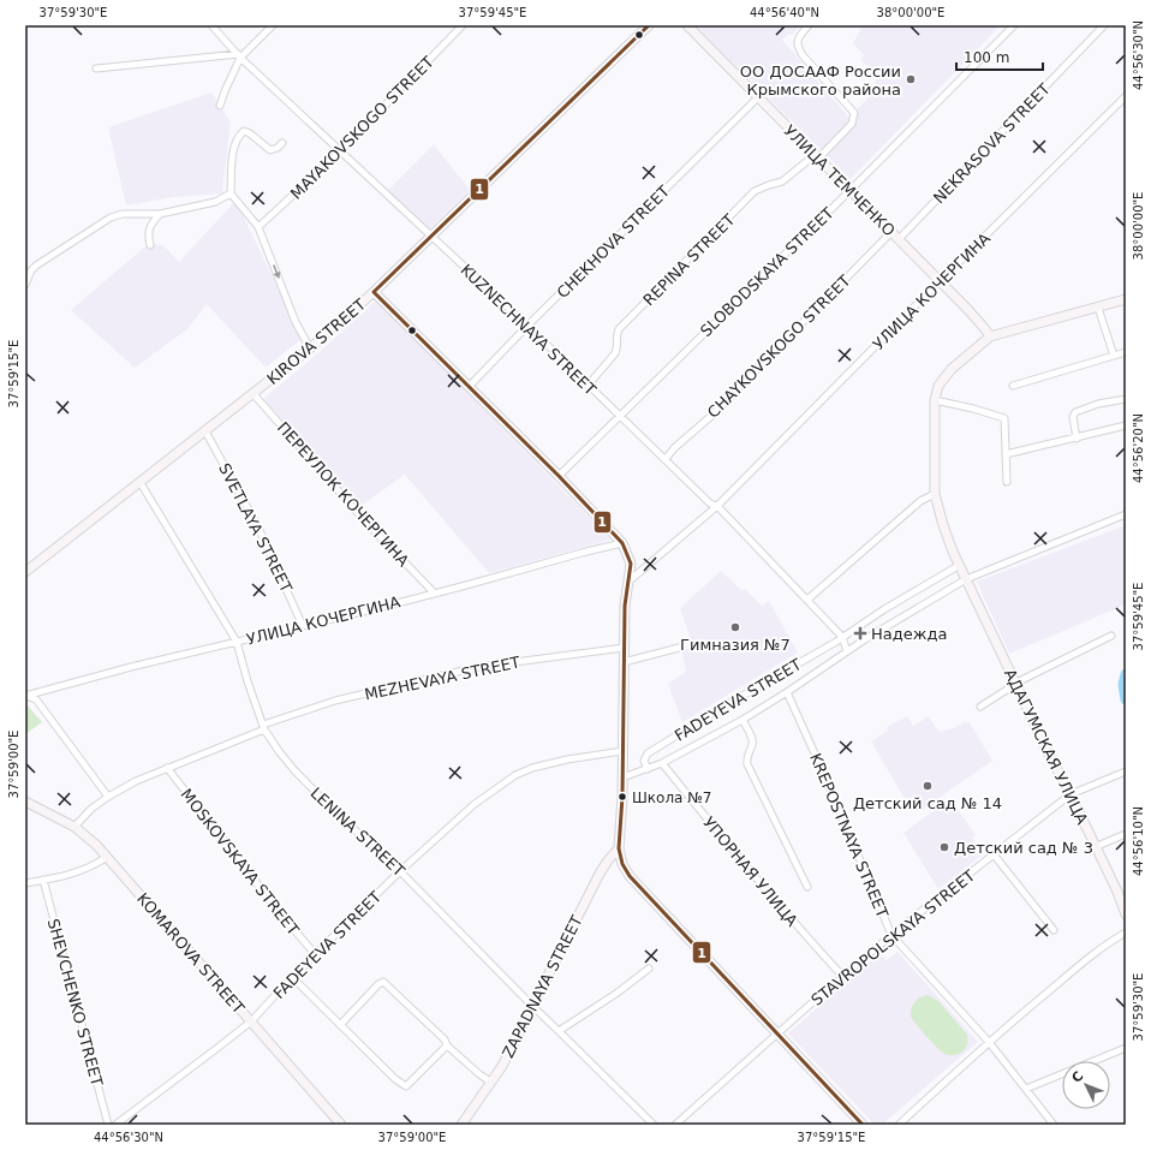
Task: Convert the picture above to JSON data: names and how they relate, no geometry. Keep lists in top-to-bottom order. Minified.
{"streets":{"main road":["УЛИЦА ТЕМЧЕНКО","KIROVA STREET","АДАГУМСКАЯ УЛИЦА","KOMAROVA STREET","ZAPADNAYA STREET"],"street":["MAYAKOVSKOGO STREET","NEKRASOVA STREET","CHEKHOVA STREET","REPINA STREET","SLOBODSKAYA STREET","УЛИЦА КОЧЕРГИНА","KUZNECHNAYA STREET","CHAYKOVSKOGO STREET","ПЕРЕУЛОК КОЧЕРГИНА","SVETLAYA STREET","MEZHEVAYA STREET","FADEYEVA STREET","LENINA STREET","KREPOSTNAYA STREET","MOSKOVSKAYA STREET","УПОРНАЯ УЛИЦА","STAVROPOLSKAYA STREET","SHEVCHENKO STREET"]},"crossings":[["MAYAKOVSKOGO STREET","KUZNECHNAYA STREET"],["NEKRASOVA STREET","УЛИЦА ТЕМЧЕНКО"],["УЛИЦА ТЕМЧЕНКО","CHEKHOVA STREET"],["УЛИЦА ТЕМЧЕНКО","REPINA STREET"],["УЛИЦА ТЕМЧЕНКО","SLOBODSKAYA STREET"],["УЛИЦА ТЕМЧЕНКО","УЛИЦА КОЧЕРГИНА"],["УЛИЦА ТЕМЧЕНКО","CHAYKOVSKOGO STREET"],["CHEKHOVA STREET","KUZNECHNAYA STREET"],["REPINA STREET","KUZNECHNAYA STREET"],["SLOBODSKAYA STREET","KUZNECHNAYA STREET"],["УЛИЦА КОЧЕРГИНА","KUZNECHNAYA STREET"],["УЛИЦА КОЧЕРГИНА","ПЕРЕУЛОК КОЧЕРГИНА"],["УЛИЦА КОЧЕРГИНА","SVETLAYA STREET"],["УЛИЦА КОЧЕРГИНА","LENINA STREET"],["KUZNECHNAYA STREET","KIROVA STREET"],["KUZNECHNAYA STREET","CHAYKOVSKOGO STREET"],["KUZNECHNAYA STREET","FADEYEVA STREET"],["KIROVA STREET","ПЕРЕУЛОК КОЧЕРГИНА"],["KIROVA STREET","SVETLAYA STREET"],["KIROVA STREET","LENINA STREET"],["MEZHEVAYA STREET","LENINA STREET"],["MEZHEVAYA STREET","MOSKOVSKAYA STREET"],["MEZHEVAYA STREET","KOMAROVA STREET"],["FADEYEVA STREET","АДАГУМСКАЯ УЛИЦА"],["FADEYEVA STREET","LENINA STREET"],["FADEYEVA STREET","KREPOSTNAYA STREET"],["FADEYEVA STREET","MOSKOVSKAYA STREET"],["FADEYEVA STREET","УПОРНАЯ УЛИЦА"],["FADEYEVA STREET","KOMAROVA STREET"],["АДАГУМСКАЯ УЛИЦА","STAVROPOLSKAYA STREET"],["LENINA STREET","ZAPADNAYA STREET"],["KREPOSTNAYA STREET","STAVROPOLSKAYA STREET"],["УПОРНАЯ УЛИЦА","STAVROPOLSKAYA STREET"]],"places":{"other":["ОО ДОСААФ России Крымского района","Гимназия №7","Детский сад № 14","Школа №7","Детский сад № 3"],"health":["Надежда"]},"lines":["transit line 1"],"scale_bar":"100 m","north":"top left","coordinates":["37°59'30\"E","37°59'45\"E","44°56'40\"N","38°00'00\"E","44°56'30\"N","37°59'15\"E","44°56'20\"N","37°59'00\"E","44°56'10\"N"]}
